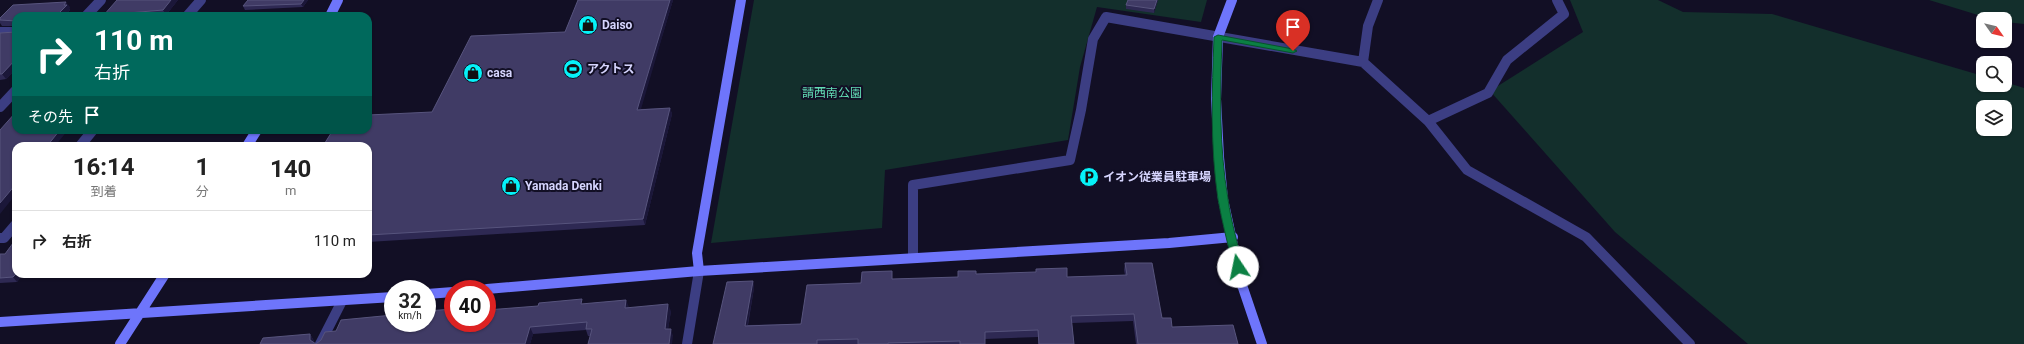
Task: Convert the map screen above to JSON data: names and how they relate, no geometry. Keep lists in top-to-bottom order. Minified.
{"parks":["請西南公園"],"places":{"shop":["Daiso","casa","Yamada Denki"],"sports":["アクトス"],"parking":["イオン従業員駐車場"]},"north":"bottom right","page":{"turn":["110 m","右折"],"then":"その先","eta":["16:14","到着","1","分","140","m"],"list":[{"name":"右折","value":"110 m"}],"speed":"32 km/h","limit":"40"}}
